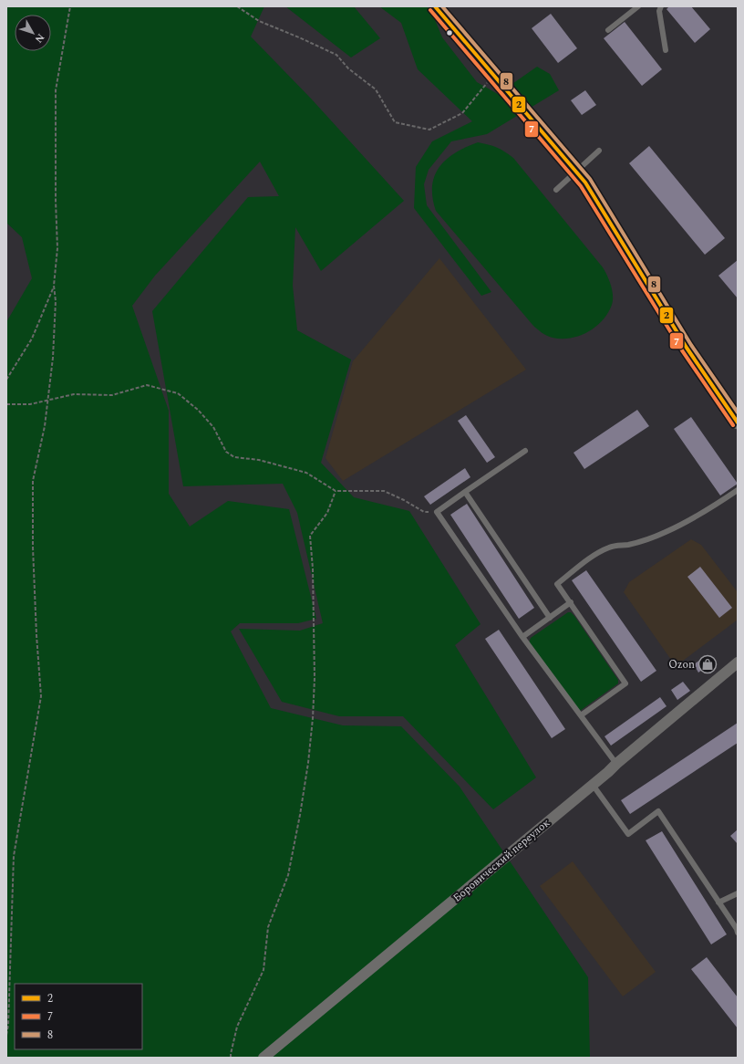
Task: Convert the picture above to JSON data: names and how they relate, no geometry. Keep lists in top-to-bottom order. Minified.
{"streets":{"street":["Боровический переулок"]},"places":{"shop":["Ozon"]},"lines":["transit line 2","transit line 8","transit line 7"],"legend":["2","7","8"],"north":"bottom right"}
